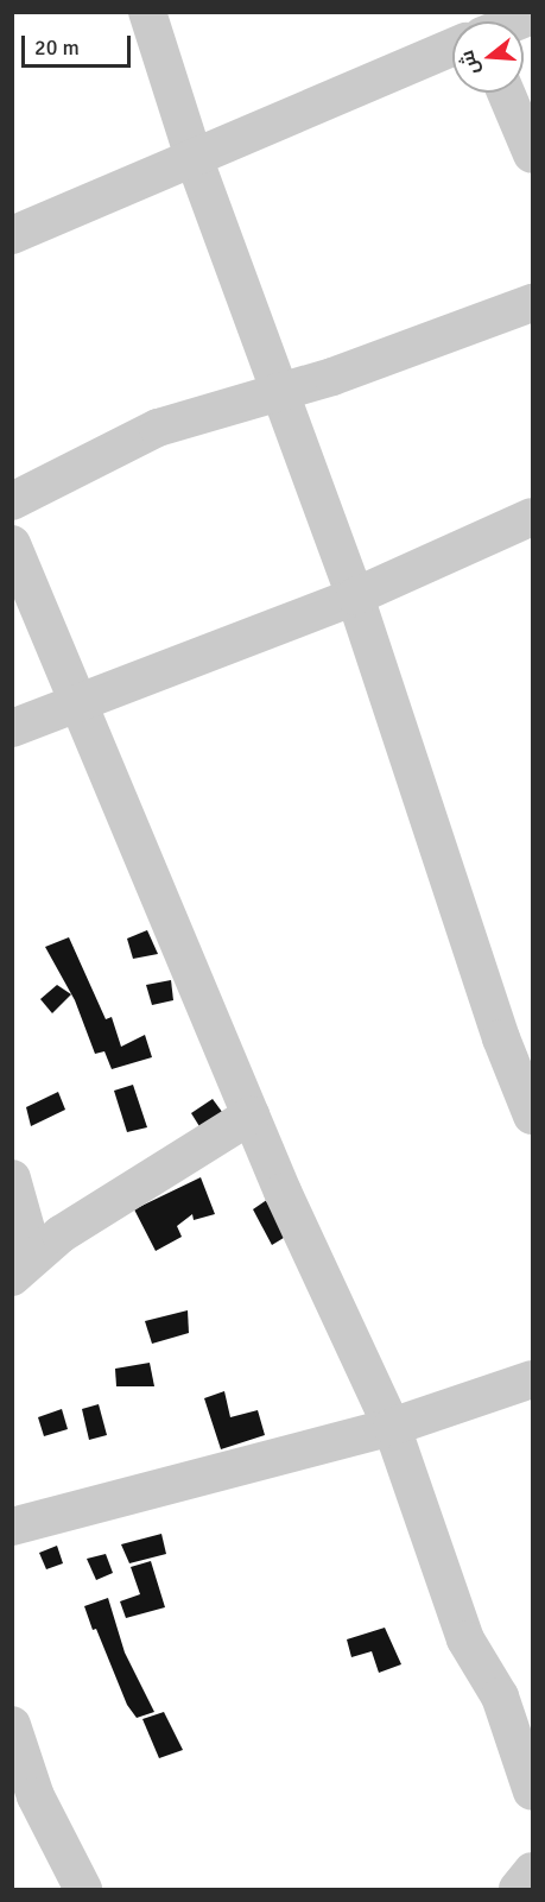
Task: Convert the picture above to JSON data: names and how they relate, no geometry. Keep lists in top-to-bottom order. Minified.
{"scale_bar":"20 m","north":"left"}
